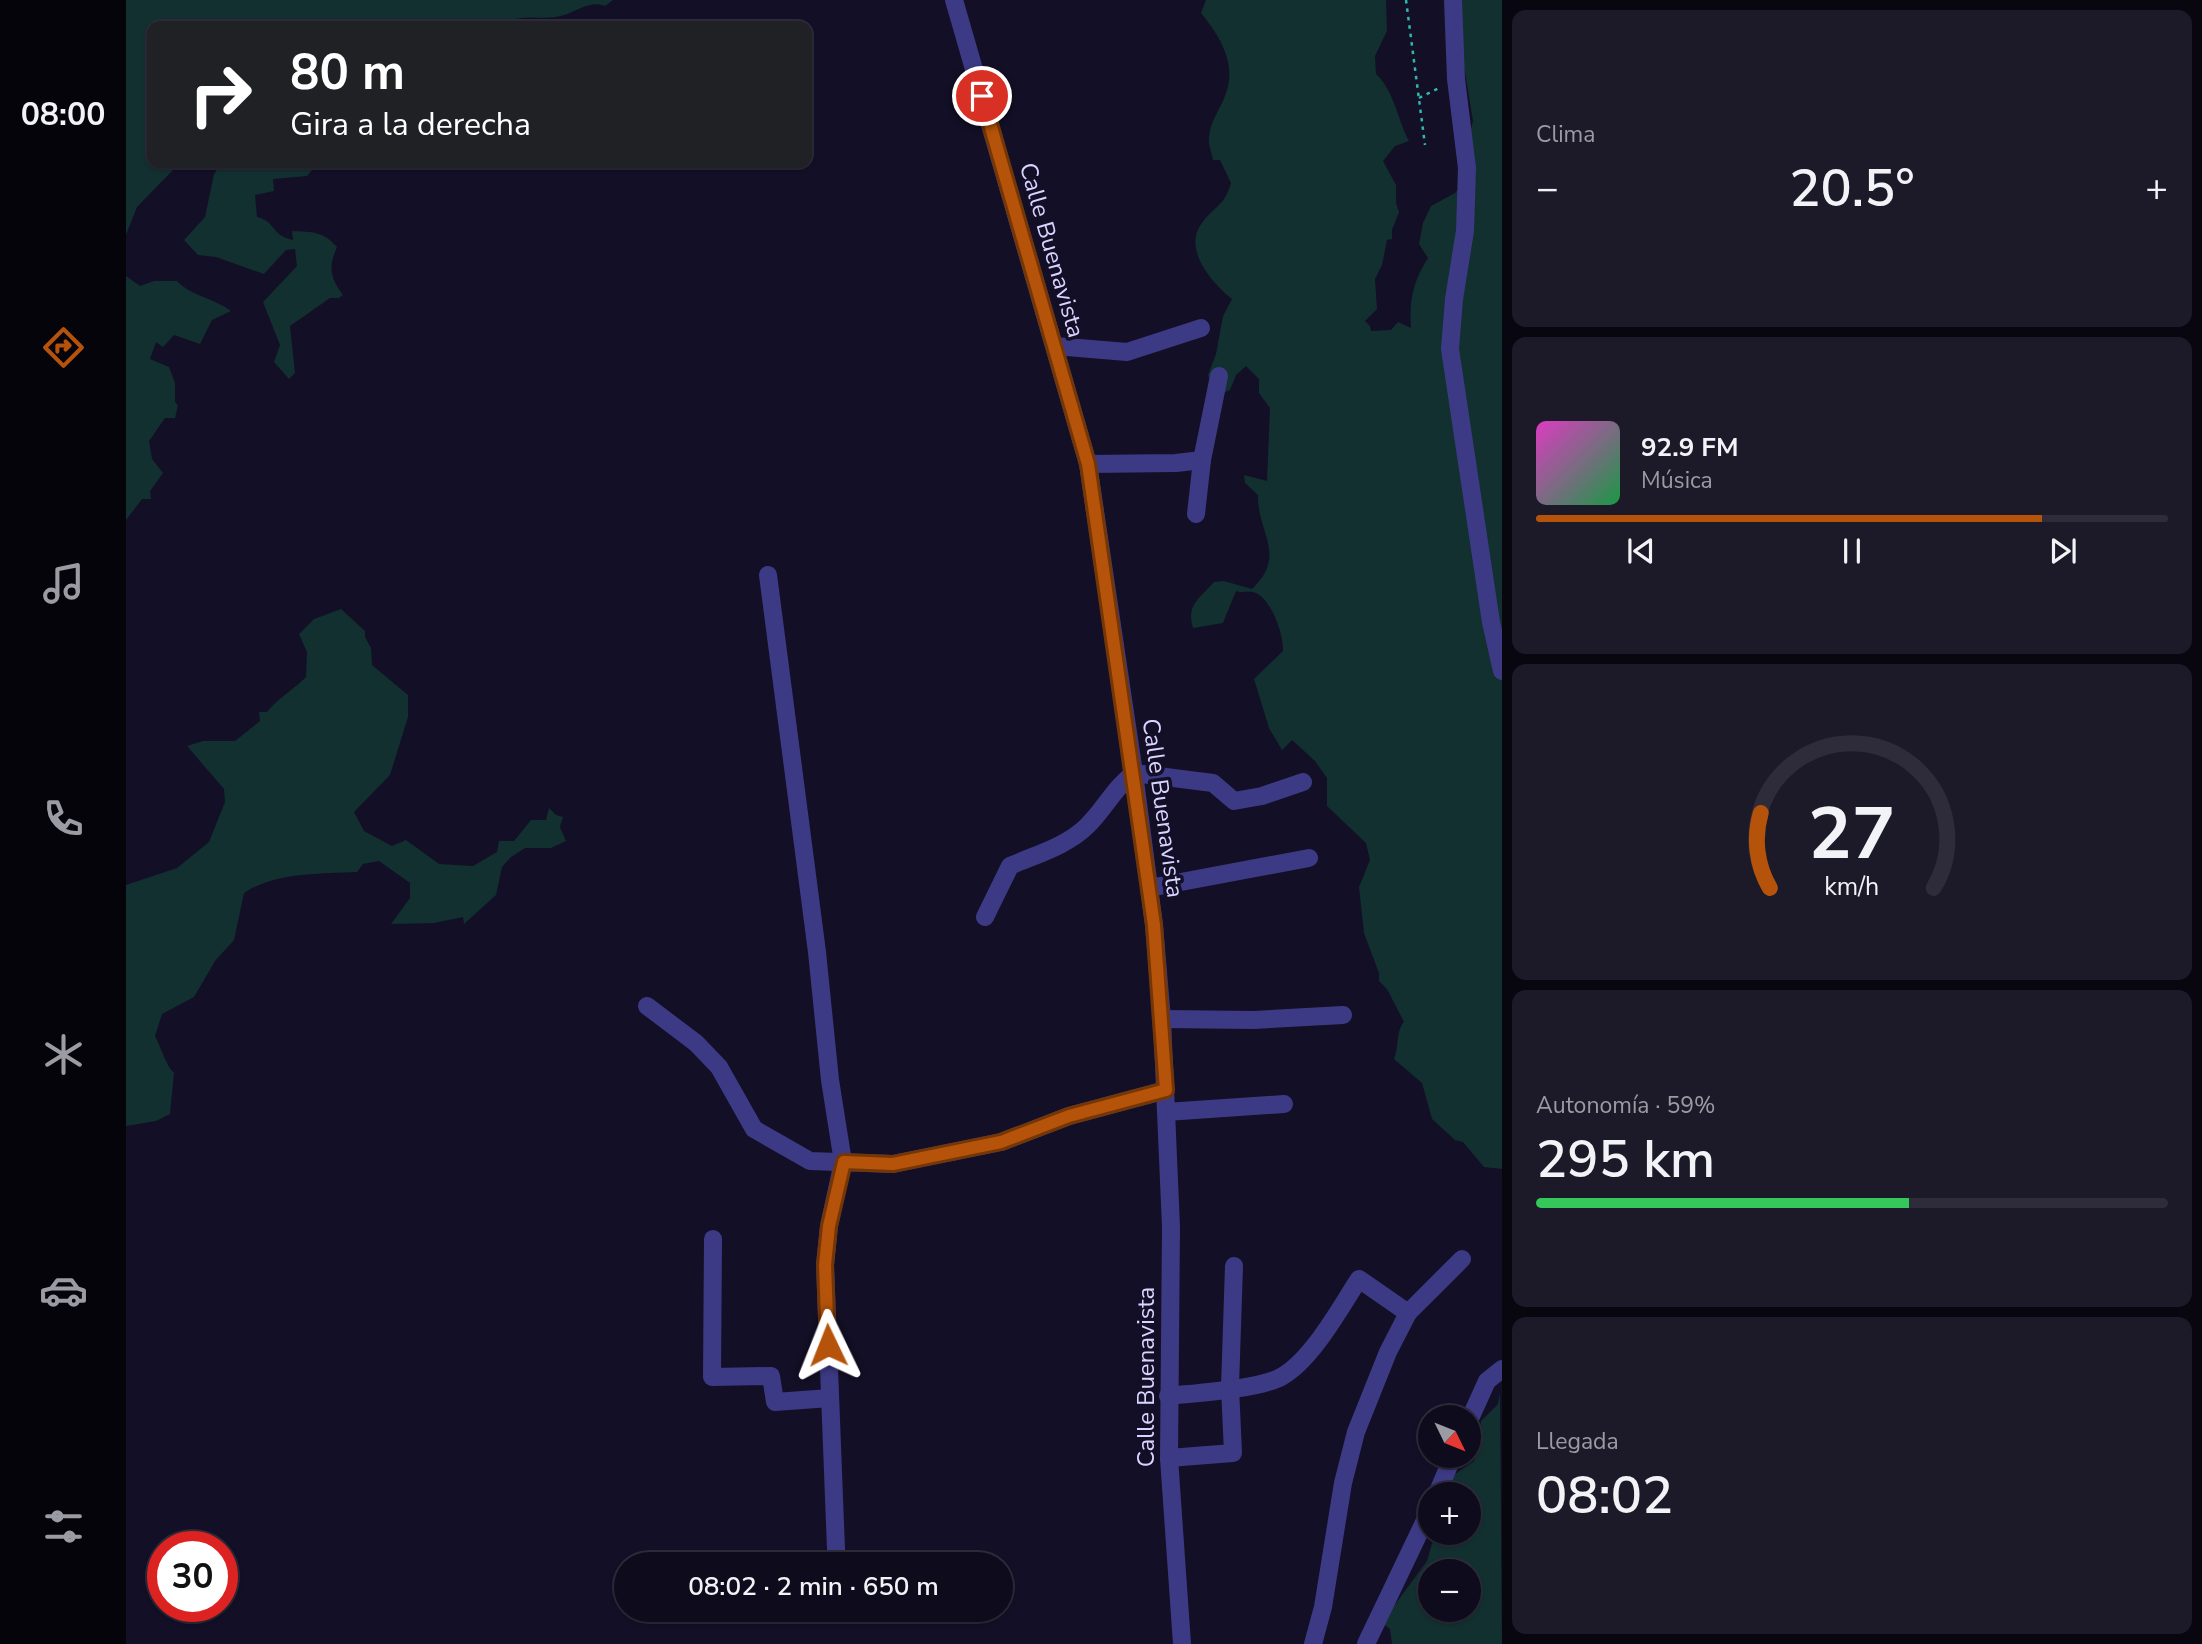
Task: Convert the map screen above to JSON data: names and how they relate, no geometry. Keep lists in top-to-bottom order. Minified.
{"streets":{"street":["Calle Buenavista"]},"north":"bottom right","page":{"tabs":"08:00","tile":["Clima",["Autonomía · 59%","295 km"],["Llegada","08:02"]],"turn":["80 m","Gira a la derecha"],"heat":["−","20.5°","+"],"song":["92.9 FM","Música"],"map_buttons":["+","−"],"limit":"30","trip":"08:02 · 2 min · 650 m","gauge":["27","km/h"]}}
